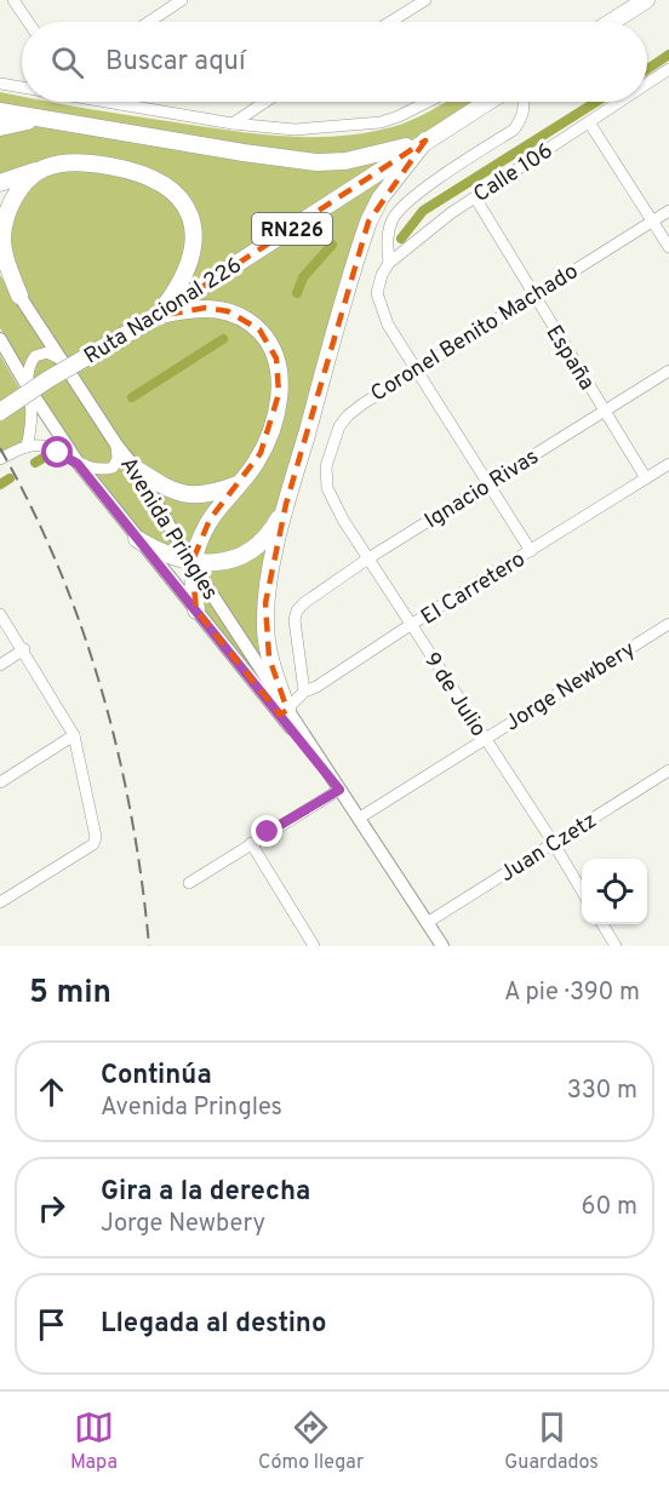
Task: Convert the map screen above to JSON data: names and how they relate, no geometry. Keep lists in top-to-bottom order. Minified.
{"streets":{"highway":["RN226","Ruta Nacional 226"],"main road":["Avenida Pringles"],"street":["Calle 106","Coronel Benito Machado","España","Ignacio Rivas","El Carretero","Jorge Newbery","9 de Julio","Juan Czetz"]},"crossings":[["Calle 106","Coronel Benito Machado"],["Calle 106","España"],["Coronel Benito Machado","España"],["Coronel Benito Machado","9 de Julio"],["España","Ignacio Rivas"],["España","El Carretero"],["Ignacio Rivas","El Carretero"],["Ignacio Rivas","9 de Julio"],["Avenida Pringles","El Carretero"],["Avenida Pringles","Jorge Newbery"],["Avenida Pringles","Juan Czetz"],["El Carretero","9 de Julio"],["Jorge Newbery","9 de Julio"],["9 de Julio","Juan Czetz"]],"page":{"search":"Buscar aquí","heading":["5 min","A pie · 390 m"],"list":[["Continúa","Avenida Pringles","330 m"],["Gira a la derecha","Jorge Newbery","60 m"],"Llegada al destino"],"nav":["Mapa","Cómo llegar","Guardados"]}}
